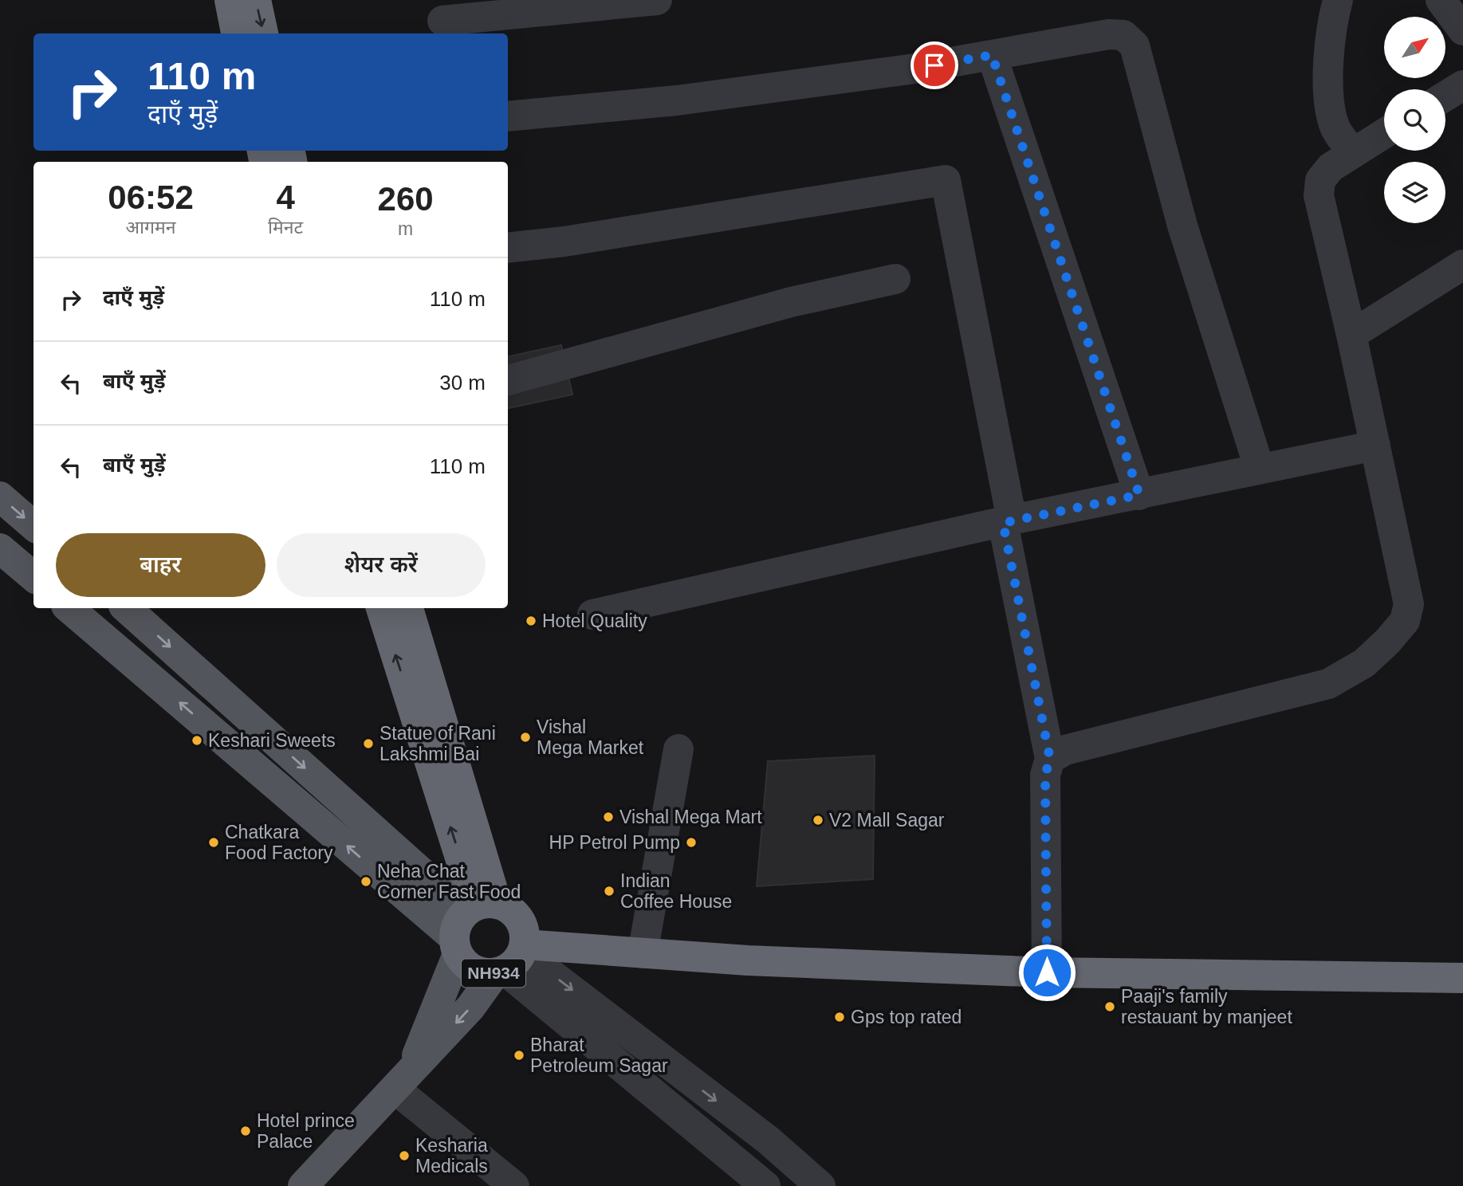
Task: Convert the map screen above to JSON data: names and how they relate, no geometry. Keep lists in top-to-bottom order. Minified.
{"streets":{"highway":["NH934"]},"places":["Hotel Quality","Vishal Mega Market","Keshari Sweets","Statue of Rani Lakshmi Bai","Vishal Mega Mart","V2 Mall Sagar","Chatkara Food Factory","HP Petrol Pump","Neha Chat Corner Fast Food","Indian Coffee House","Paaji's family restauant by manjeet","Gps top rated","Bharat Petroleum Sagar","Hotel prince Palace","Kesharia Medicals"],"north":"top right","page":{"turn":["110 m","दाएँ मुड़ें"],"eta":["06:52","आगमन","4","मिनट","260","m"],"list":[{"name":"दाएँ मुड़ें","value":"110 m"},{"name":"बाएँ मुड़ें","value":"30 m"},{"name":"बाएँ मुड़ें","value":"110 m"}],"buttons":["बाहर","शेयर करें"]}}
